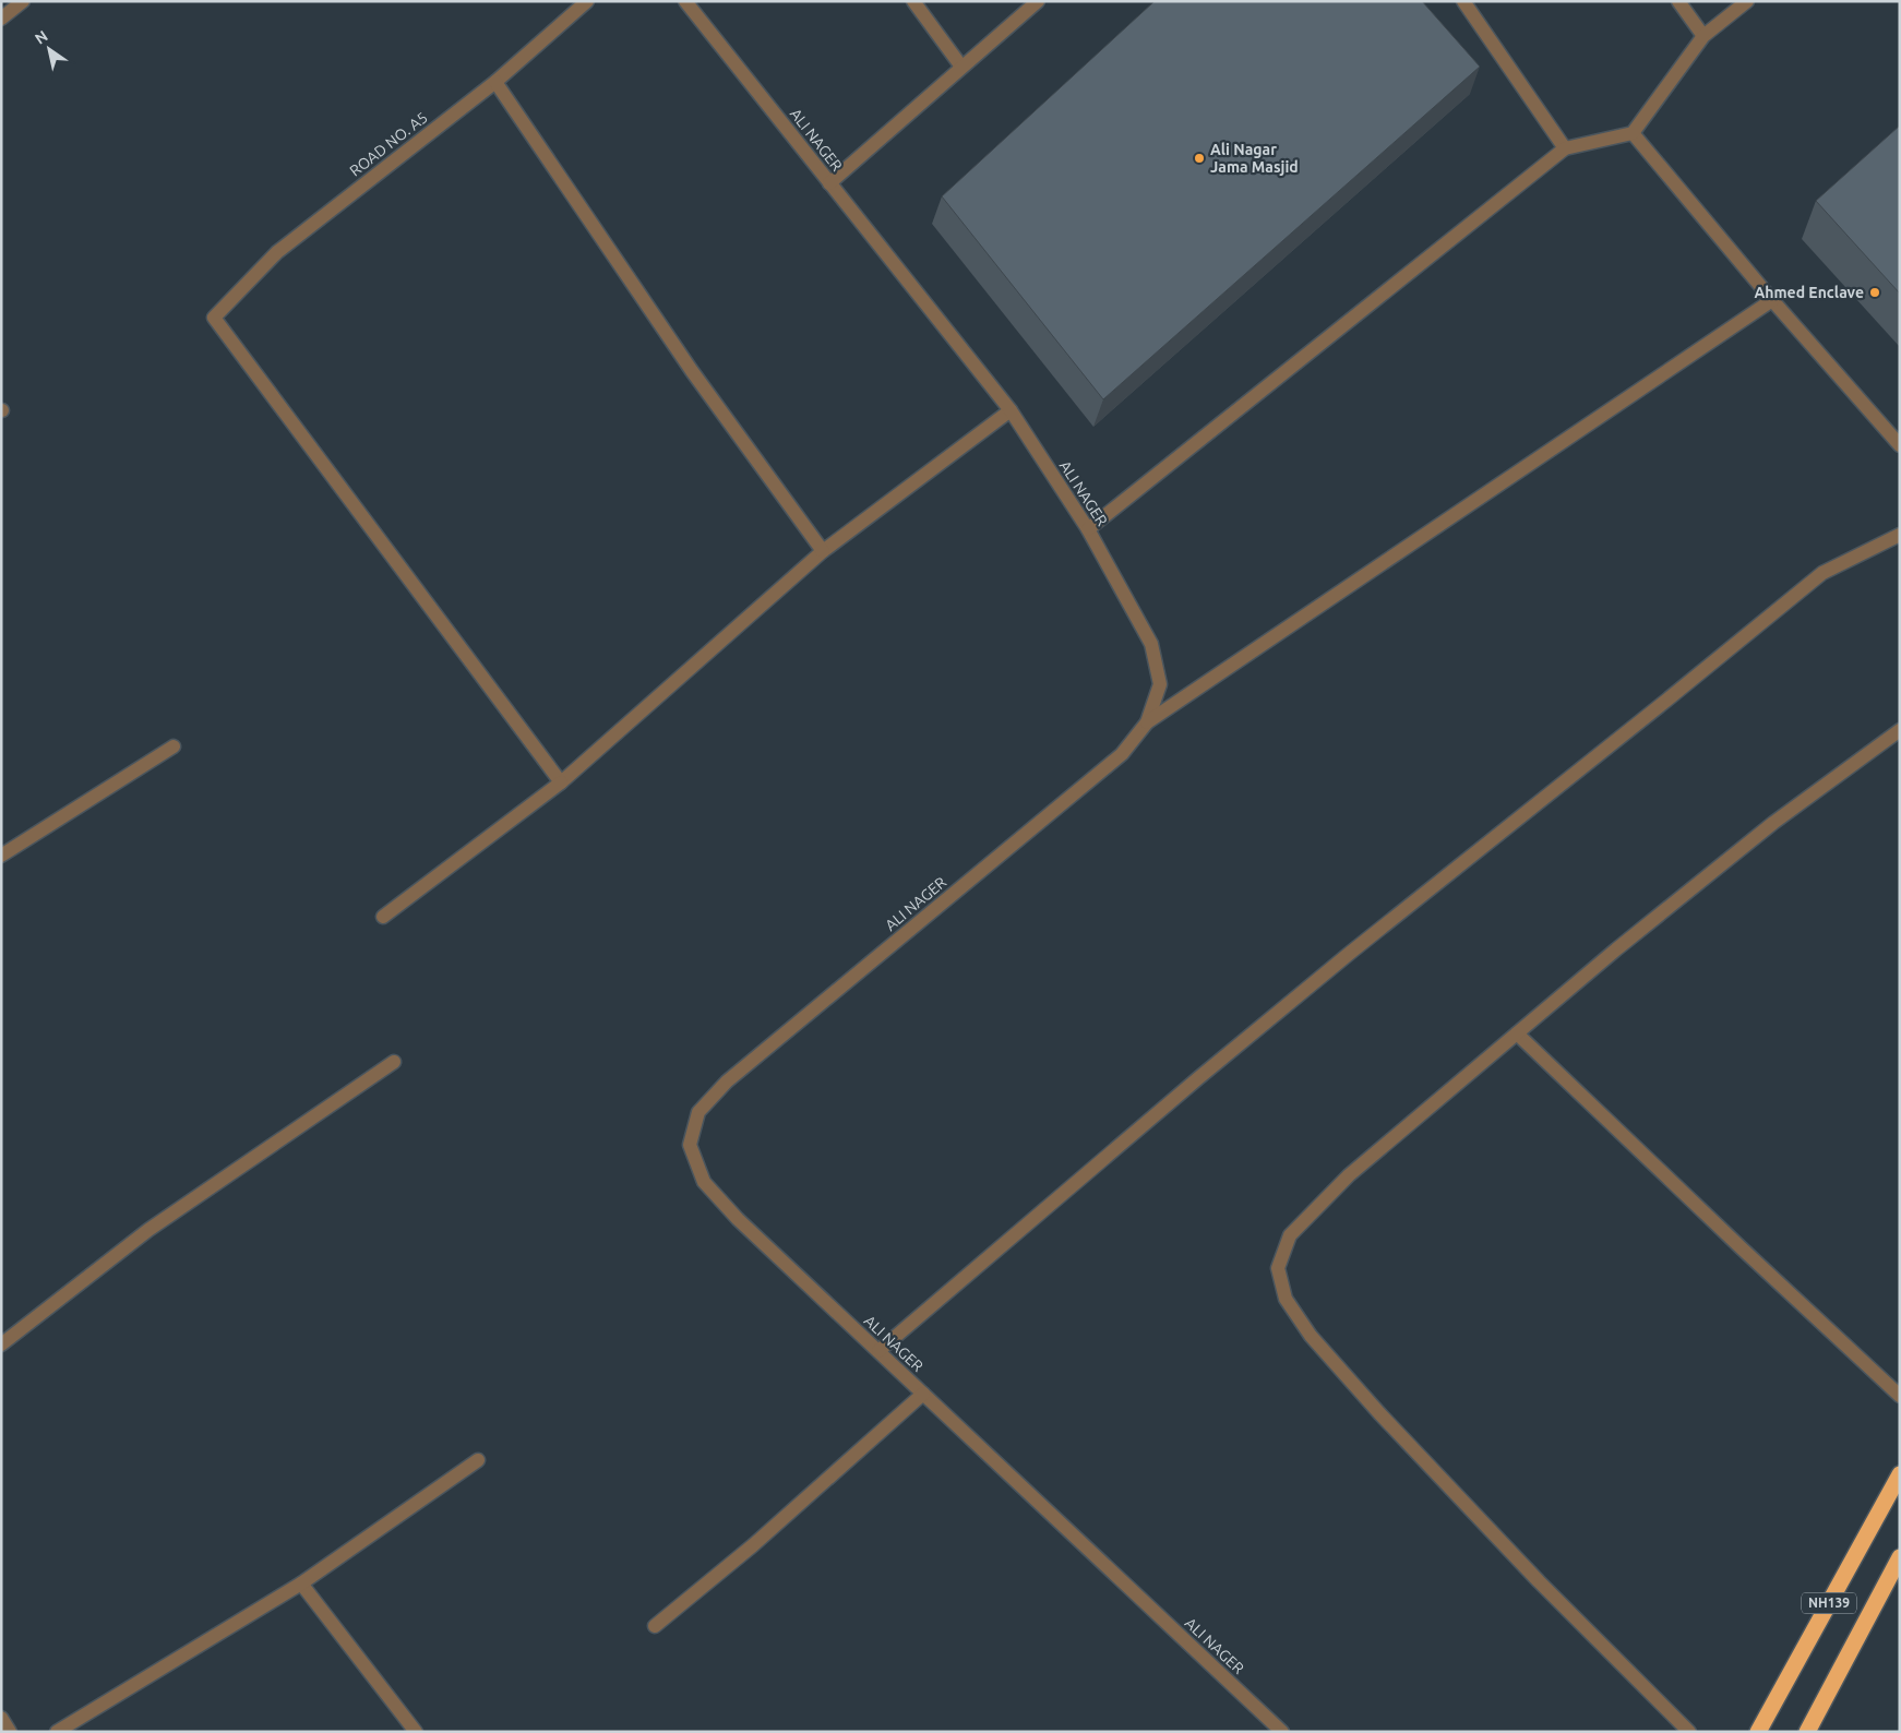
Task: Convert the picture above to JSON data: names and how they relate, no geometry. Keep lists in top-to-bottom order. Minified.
{"streets":{"highway":["NH139"],"street":["ALI NAGER","ROAD NO. A5"]},"places":["Ali Nagar Jama Masjid","Ahmed Enclave"],"north":"top left"}
